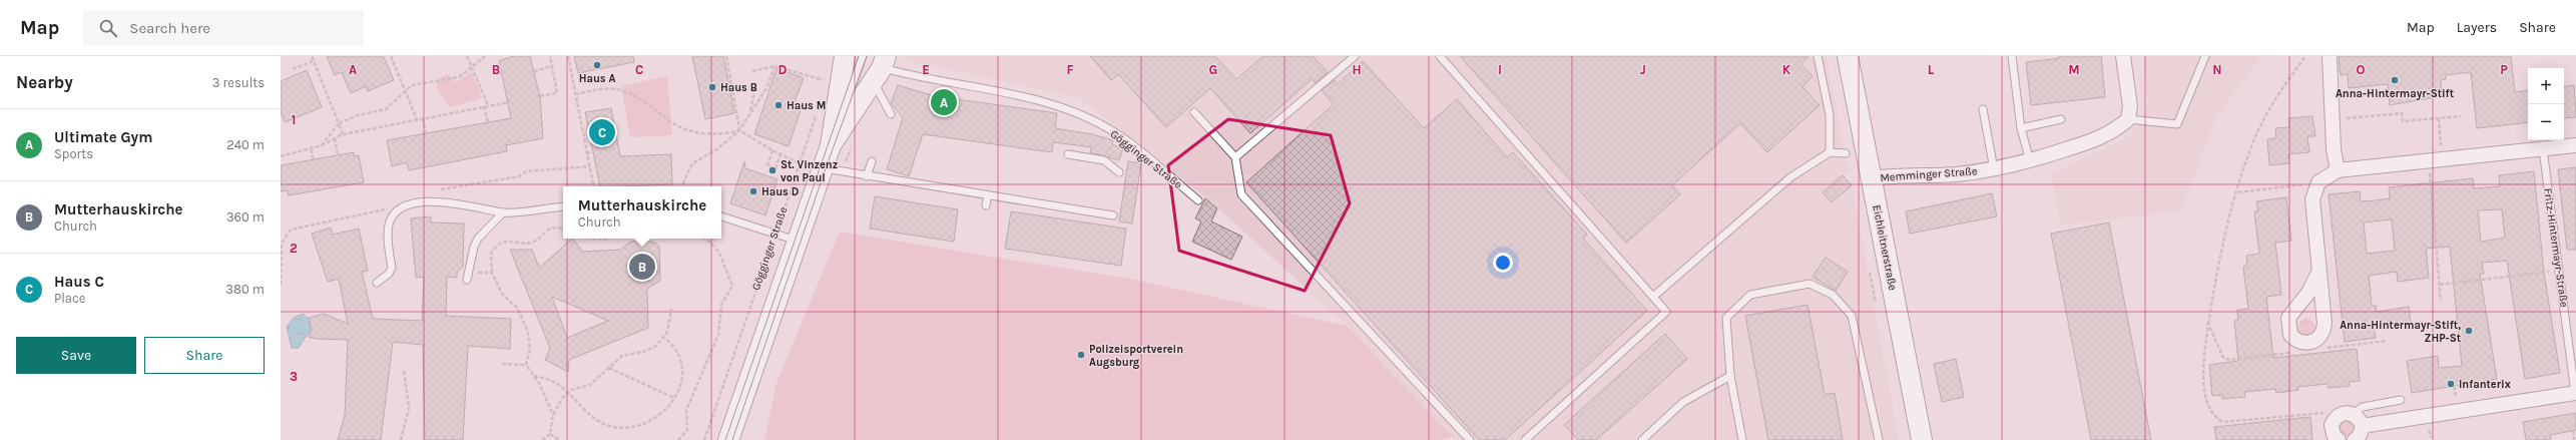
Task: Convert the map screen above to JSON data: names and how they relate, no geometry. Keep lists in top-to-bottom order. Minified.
{"streets":{"main road":["Gögginger Straße","Eichleitnerstraße"],"street":["Memminger Straße","Fritz-Hintermayr-Straße"]},"crossings":[["Memminger Straße","Eichleitnerstraße"]],"places":["Haus A","Anna-Hintermayr-Stift","Haus B","Haus M","St. Vinzenz von Paul","Haus D","Anna-Hintermayr-Stift, ZHP-St","Polizeisportverein Augsburg","Infanterix"],"page":{"header":"Map","search":"Search here","nav":["Map","Layers","Share"],"heading":["Nearby","3 results"],"map_buttons":["+","−"],"pins":["A","C","B"],"list":[{"mark":"A","name":"Ultimate Gym","note":"Sports","value":"240 m"},{"mark":"B","name":"Mutterhauskirche","note":"Church","value":"360 m"},{"mark":"C","name":"Haus C","note":"Place","value":"380 m"}],"popup":["Mutterhauskirche","Church"],"buttons":["Save","Share"]},"grid":{"columns":["A","B","C","D","E","F","G","H","I","J","K","L","M","N","O","P"],"rows":["1","2","3"]}}
